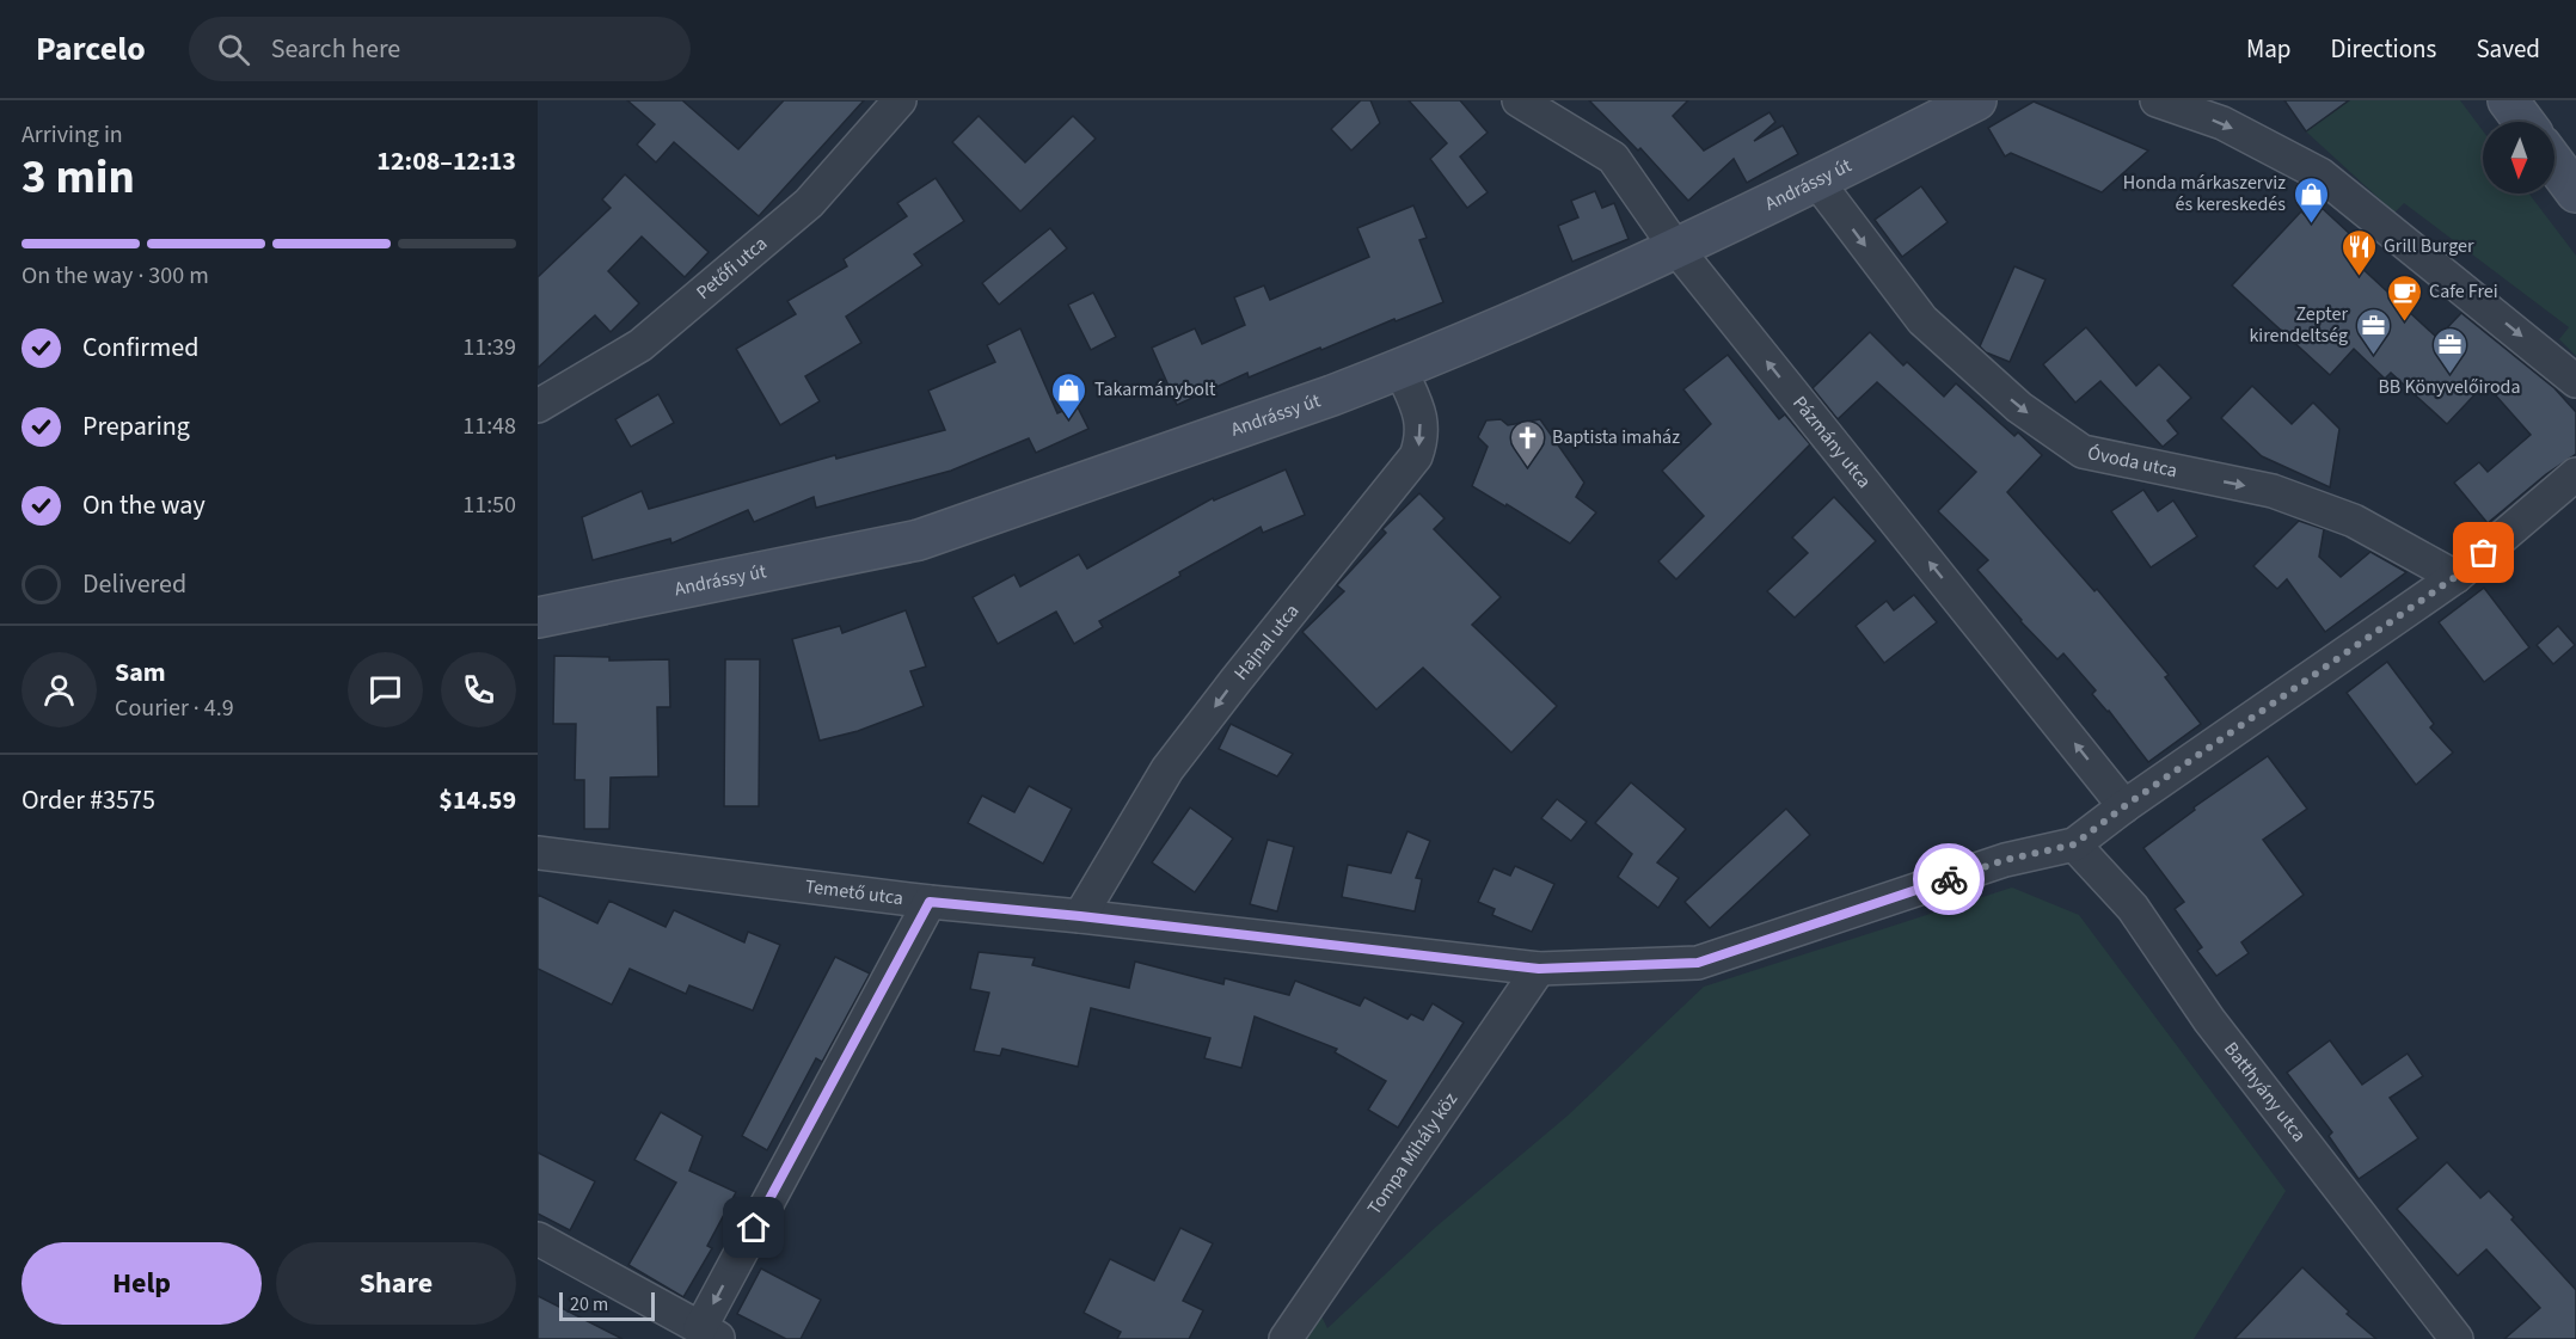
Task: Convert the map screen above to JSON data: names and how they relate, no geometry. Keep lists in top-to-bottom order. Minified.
{"streets":{"main road":["Andrássy út"],"street":["Petőfi utca","Pázmány utca","Óvoda utca","Hajnal utca","Temető utca","Batthyány utca","Tompa Mihály köz"]},"crossings":[["Andrássy út","Pázmány utca"],["Andrássy út","Óvoda utca"],["Andrássy út","Hajnal utca"],["Pázmány utca","Temető utca"],["Óvoda utca","Temető utca"],["Hajnal utca","Temető utca"],["Temető utca","Batthyány utca"],["Temető utca","Tompa Mihály köz"]],"one_way":["Pázmány utca","Hajnal utca"],"places":{"shop":["Honda márkaszerviz és kereskedés","Takarmánybolt"],"restaurant":["Grill Burger"],"cafe":["Cafe Frei"],"office":["Zepter kirendeltség","BB Könyvelőiroda"],"church":["Baptista imaház"]},"scale_bar":"20 m","north":"bottom","page":{"header":"Parcelo","search":"Search here","nav":["Map","Directions","Saved"],"heading":["3 min","Arriving in","12:08–12:13"],"panel":["Sam","Courier · 4.9","Order #3575","$14.59"],"bar":"On the way · 300 m","list":[["Confirmed","11:39"],["Preparing","11:48"],["On the way","11:50"],"Delivered"],"buttons":["Help","Share"],"scale":"20 m"}}
